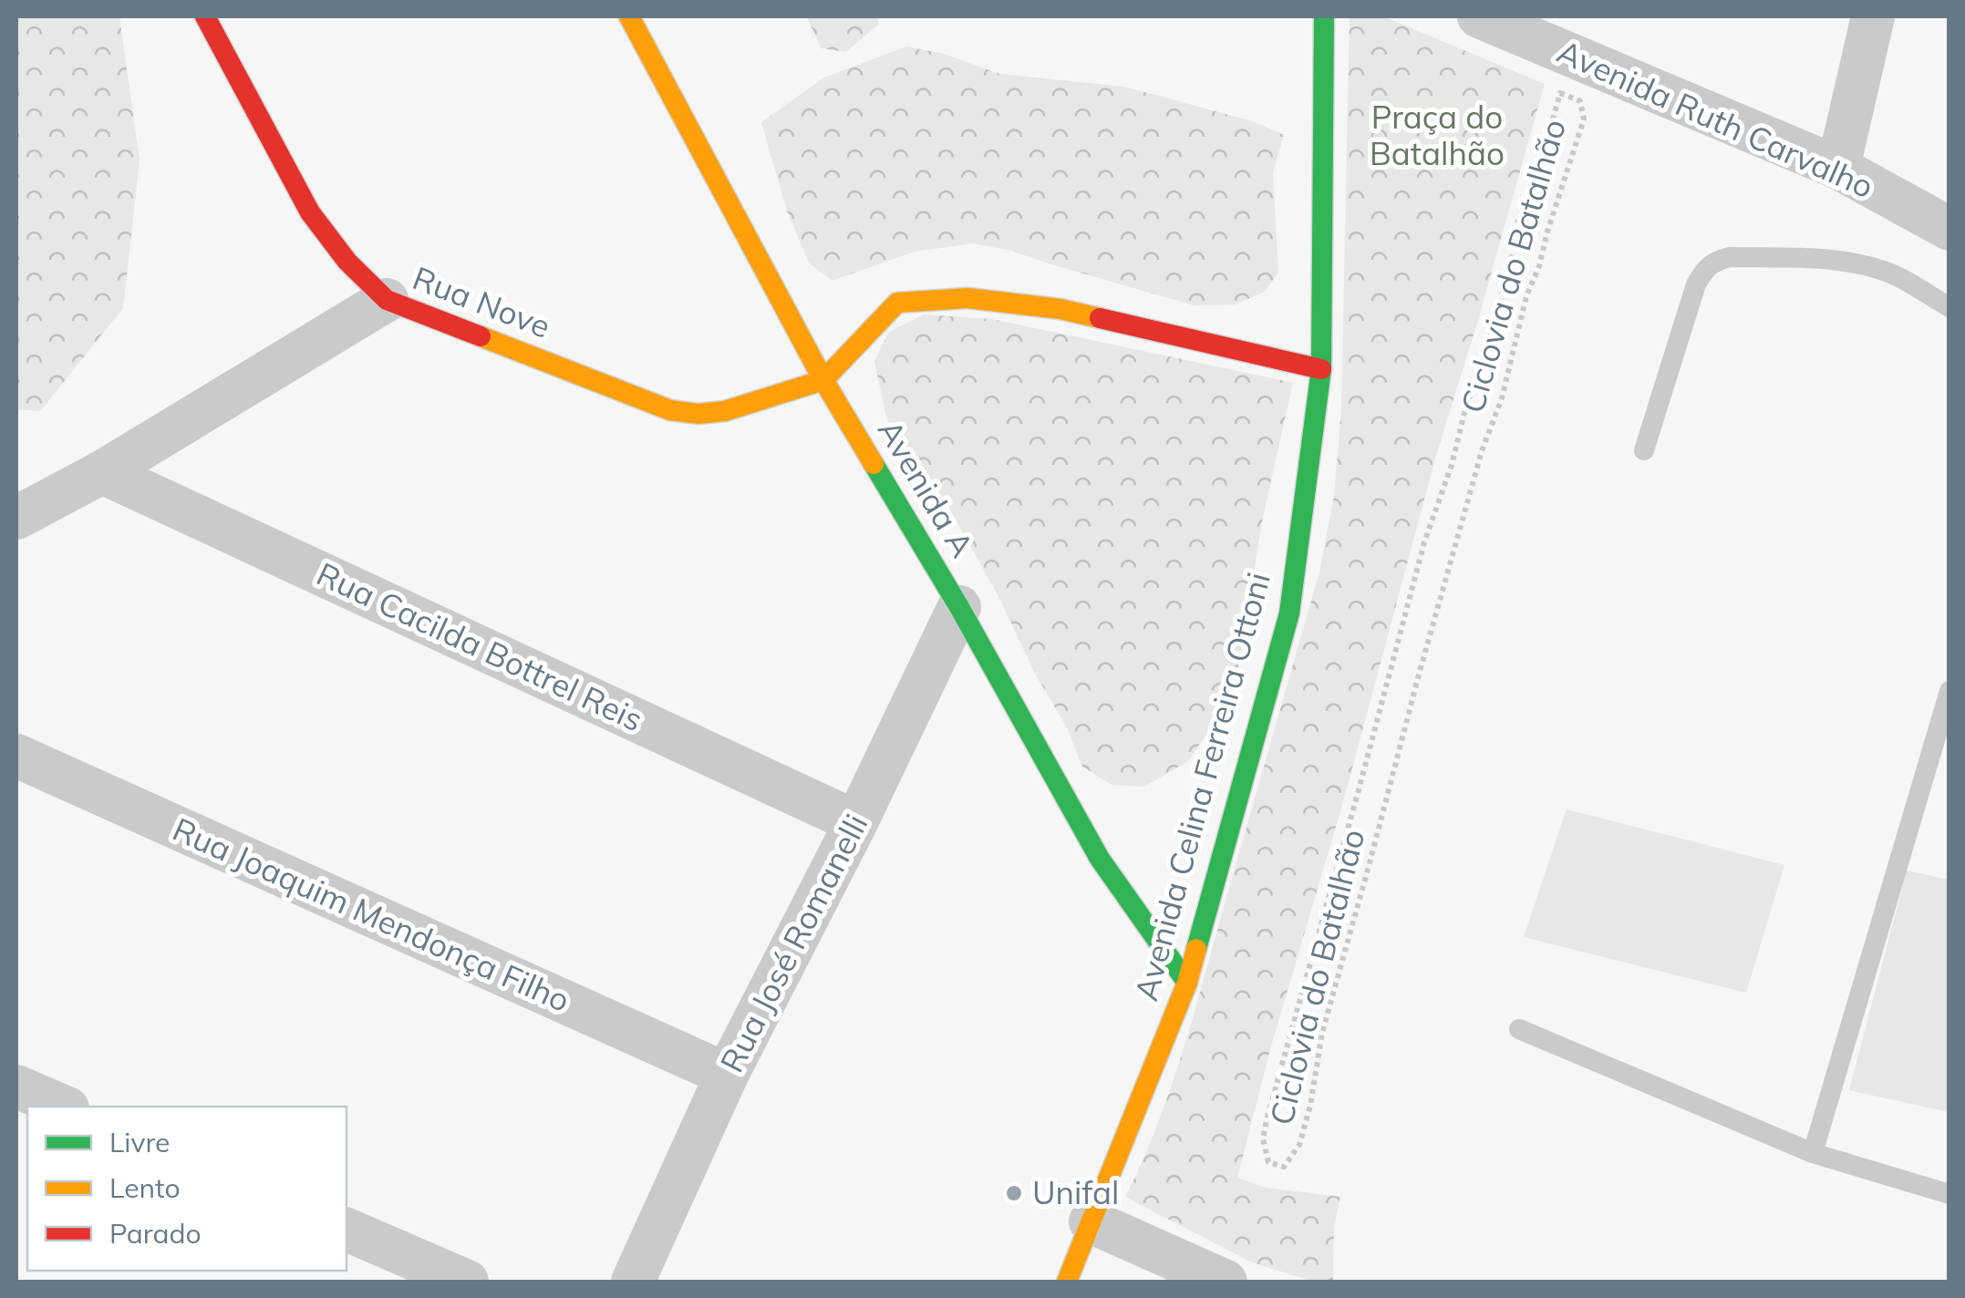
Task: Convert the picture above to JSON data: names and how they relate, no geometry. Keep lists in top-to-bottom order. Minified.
{"streets":{"street":["Avenida Ruth Carvalho","Rua Nove","Avenida A","Rua Cacilda Bottrel Reis","Avenida Celina Ferreira Ottoni","Rua Joaquim Mendonça Filho","Rua José Romanelli"],"path":["Ciclovia do Batalhão"]},"crossings":[["Rua Nove","Avenida A"],["Avenida A","Avenida Celina Ferreira Ottoni"],["Avenida A","Rua José Romanelli"],["Rua Cacilda Bottrel Reis","Rua José Romanelli"],["Rua Joaquim Mendonça Filho","Rua José Romanelli"]],"parks":["Praça do Batalhão"],"places":["Unifal"],"legend":["Livre","Lento","Parado"]}
